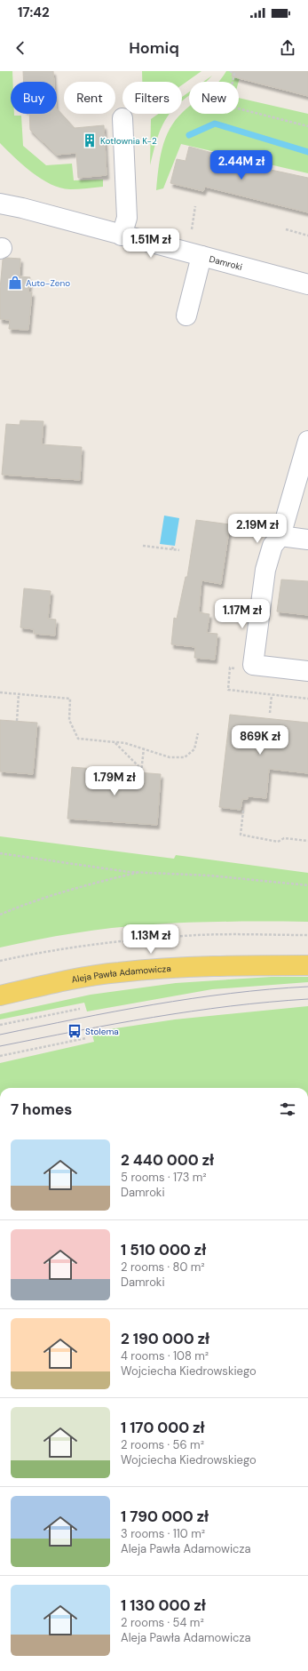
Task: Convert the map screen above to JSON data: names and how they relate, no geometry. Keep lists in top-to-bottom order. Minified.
{"streets":{"main road":["Aleja Pawła Adamowicza"],"street":["Damroki"]},"places":{"building":["Kotłownia K-2"],"shop":["Auto-Zeno"],"bus stop":["Stolema"]},"page":{"status":"17:42","header":"Homiq","chip":["Buy","Rent","Filters","New"],"price":["2.44M zł","1.51M zł","2.19M zł","1.17M zł","869K zł","1.79M zł","1.13M zł"],"heading":"7 homes","list":[{"name":"2 440 000 zł","note":"5 rooms · 173 m² · Damroki"},{"name":"1 510 000 zł","note":"2 rooms · 80 m² · Damroki"},{"name":"2 190 000 zł","note":"4 rooms · 108 m² · Wojciecha Kiedrowskiego"},{"name":"1 170 000 zł","note":"2 rooms · 56 m² · Wojciecha Kiedrowskiego"},{"name":"1 790 000 zł","note":"3 rooms · 110 m² · Aleja Pawła Adamowicza"},{"name":"1 130 000 zł","note":"2 rooms · 54 m² · Aleja Pawła Adamowicza"}]}}
